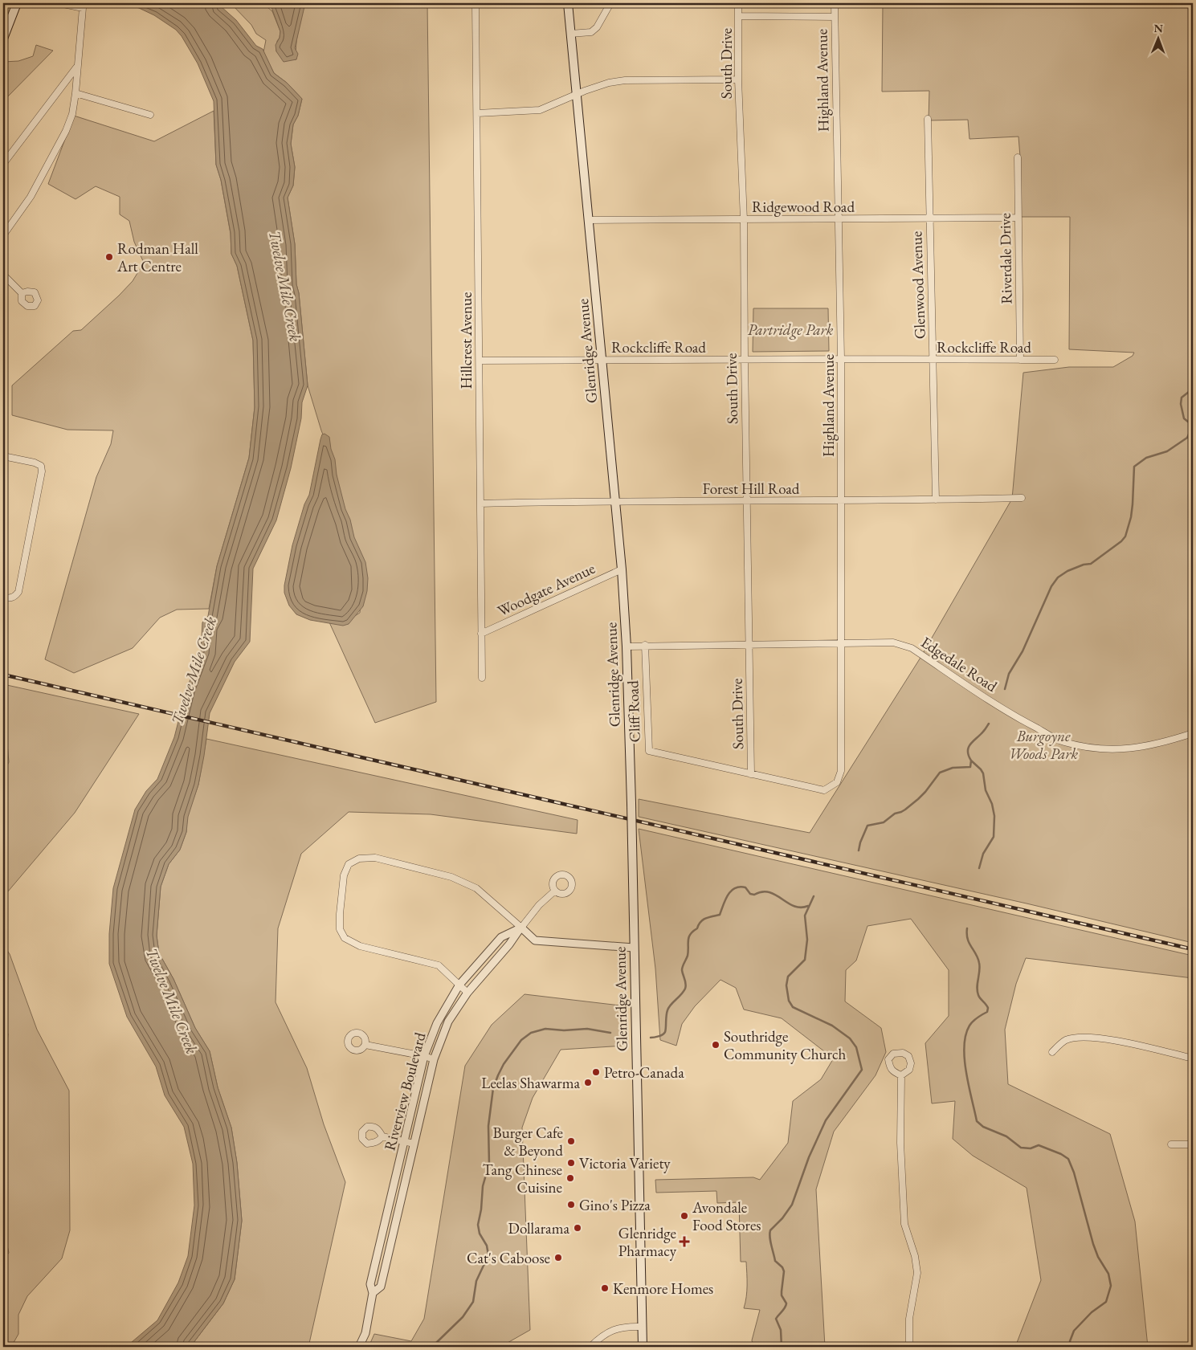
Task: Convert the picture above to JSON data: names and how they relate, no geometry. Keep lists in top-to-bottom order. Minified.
{"streets":{"main road":["Glenridge Avenue"],"street":["South Drive","Highland Avenue","Ridgewood Road","Riverdale Drive","Glenwood Avenue","Hillcrest Avenue","Rockcliffe Road","Forest Hill Road","Woodgate Avenue","Edgedale Road","Cliff Road","Riverview Boulevard"]},"crossings":[["South Drive","Ridgewood Road"],["South Drive","Rockcliffe Road"],["South Drive","Forest Hill Road"],["South Drive","Edgedale Road"],["South Drive","Cliff Road"],["Highland Avenue","Ridgewood Road"],["Highland Avenue","Rockcliffe Road"],["Highland Avenue","Forest Hill Road"],["Highland Avenue","Edgedale Road"],["Highland Avenue","Cliff Road"],["Ridgewood Road","Riverdale Drive"],["Ridgewood Road","Glenwood Avenue"],["Ridgewood Road","Glenridge Avenue"],["Riverdale Drive","Rockcliffe Road"],["Glenwood Avenue","Rockcliffe Road"],["Glenwood Avenue","Forest Hill Road"],["Hillcrest Avenue","Rockcliffe Road"],["Hillcrest Avenue","Forest Hill Road"],["Hillcrest Avenue","Woodgate Avenue"],["Rockcliffe Road","Glenridge Avenue"],["Glenridge Avenue","Forest Hill Road"],["Glenridge Avenue","Woodgate Avenue"],["Glenridge Avenue","Edgedale Road"],["Edgedale Road","Cliff Road"]],"water":["Twelve Mile Creek"],"parks":["Partridge Park","Burgoyne Woods Park"],"places":{"other":["Rodman Hall Art Centre","Southridge Community Church","Petro-Canada","Leelas Shawarma","Burger Cafe & Beyond","Victoria Variety","Tang Chinese Cuisine","Gino's Pizza","Avondale Food Stores","Dollarama","Cat's Caboose","Kenmore Homes"],"health":["Glenridge Pharmacy"]},"north":"top"}
